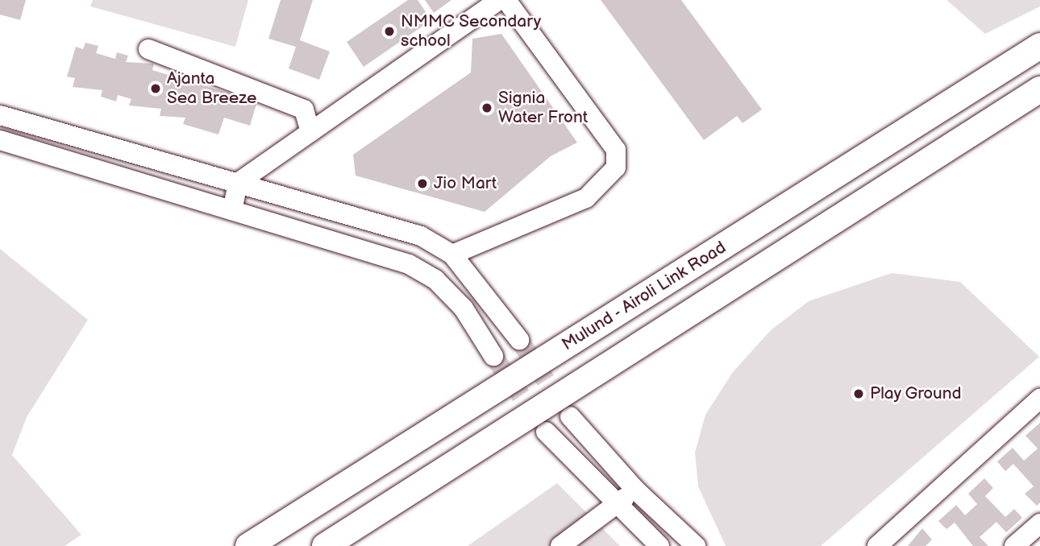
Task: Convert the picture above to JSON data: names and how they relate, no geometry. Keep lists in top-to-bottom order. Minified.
{"streets":{"main road":["Mulund - Airoli Link Road"]},"places":["NMMC Secondary school","Ajanta Sea Breeze","Signia Water Front","Jio Mart","Play Ground"]}
